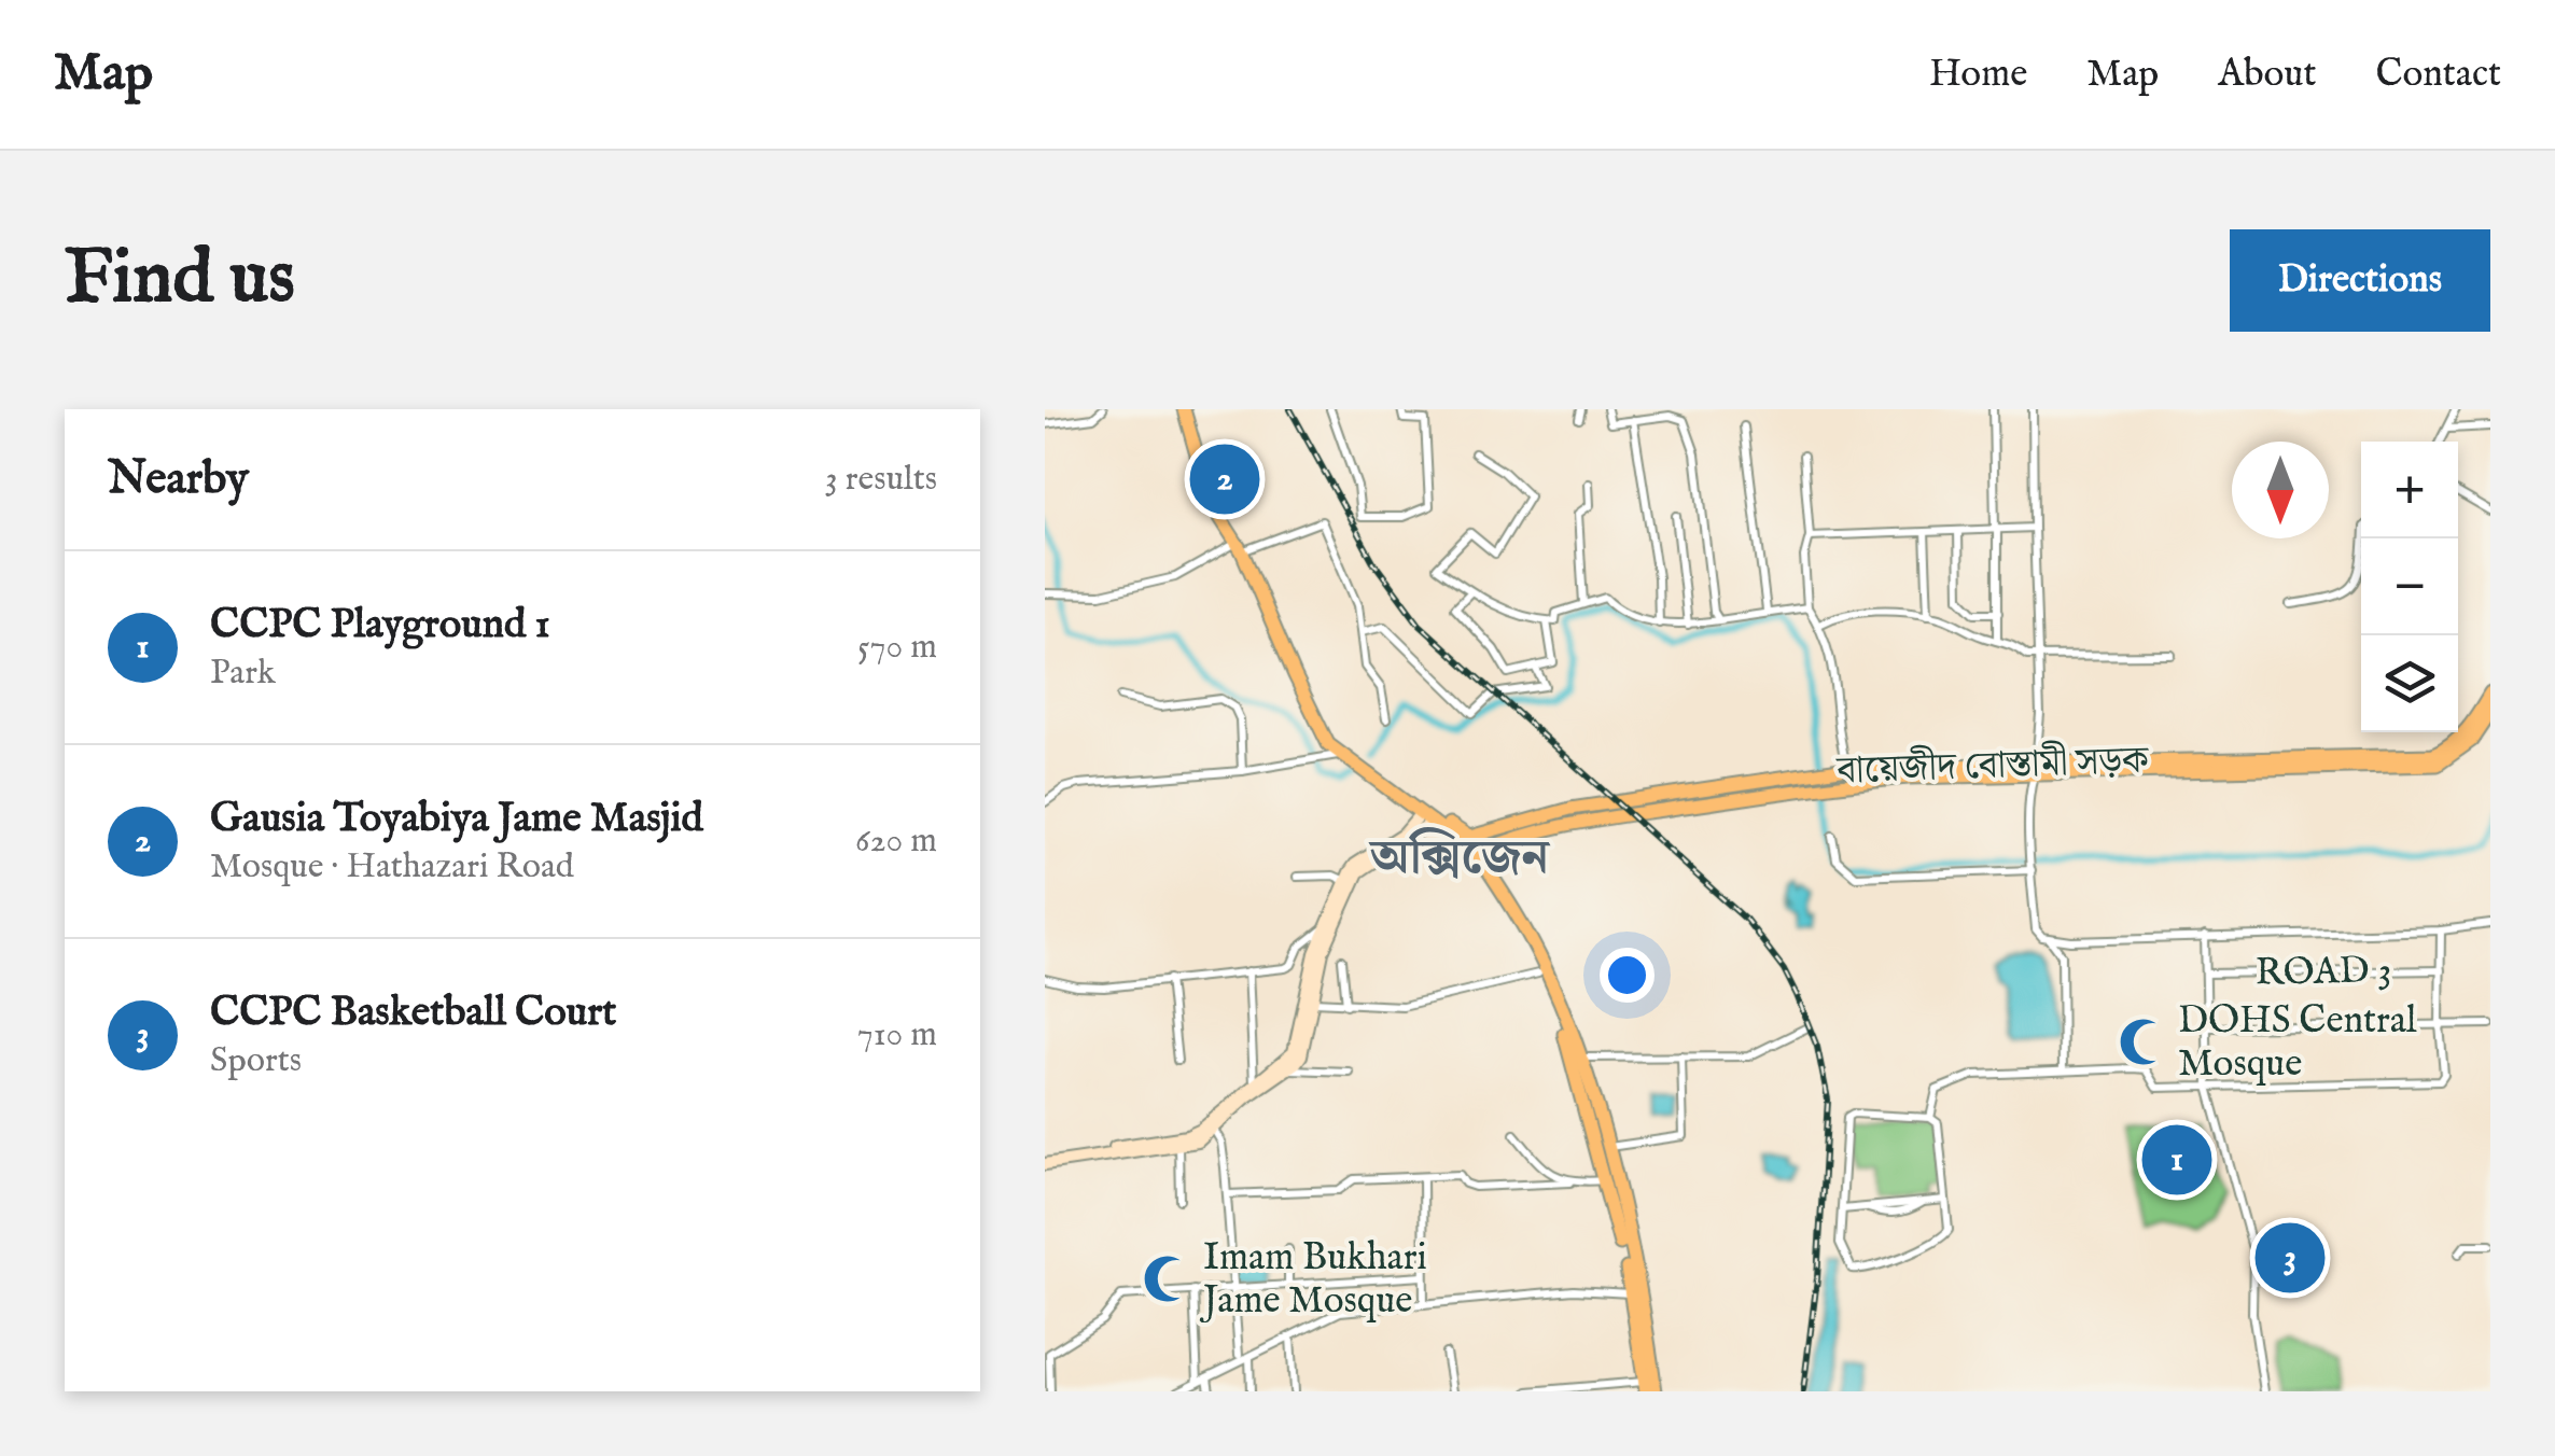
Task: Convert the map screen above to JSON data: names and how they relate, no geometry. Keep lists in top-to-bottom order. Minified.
{"streets":{"main road":["বায়েজীদ বোস্তামী সড়ক"],"street":["ROAD 3"]},"districts":["অক্সিজেন"],"places":{"mosque":["DOHS Central Mosque","Imam Bukhari Jame Mosque"]},"north":"bottom","page":{"header":"Map","nav":["Home","Map","About","Contact"],"buttons":"Directions","title":"Find us","heading":["Nearby","3 results"],"pins":["2","1","3"],"map_buttons":["+","−"],"list":[{"mark":"1","name":"CCPC Playground 1","note":"Park","value":"570 m"},{"mark":"2","name":"Gausia Toyabiya Jame Masjid","note":"Mosque · Hathazari Road","value":"620 m"},{"mark":"3","name":"CCPC Basketball Court","note":"Sports","value":"710 m"}]}}
